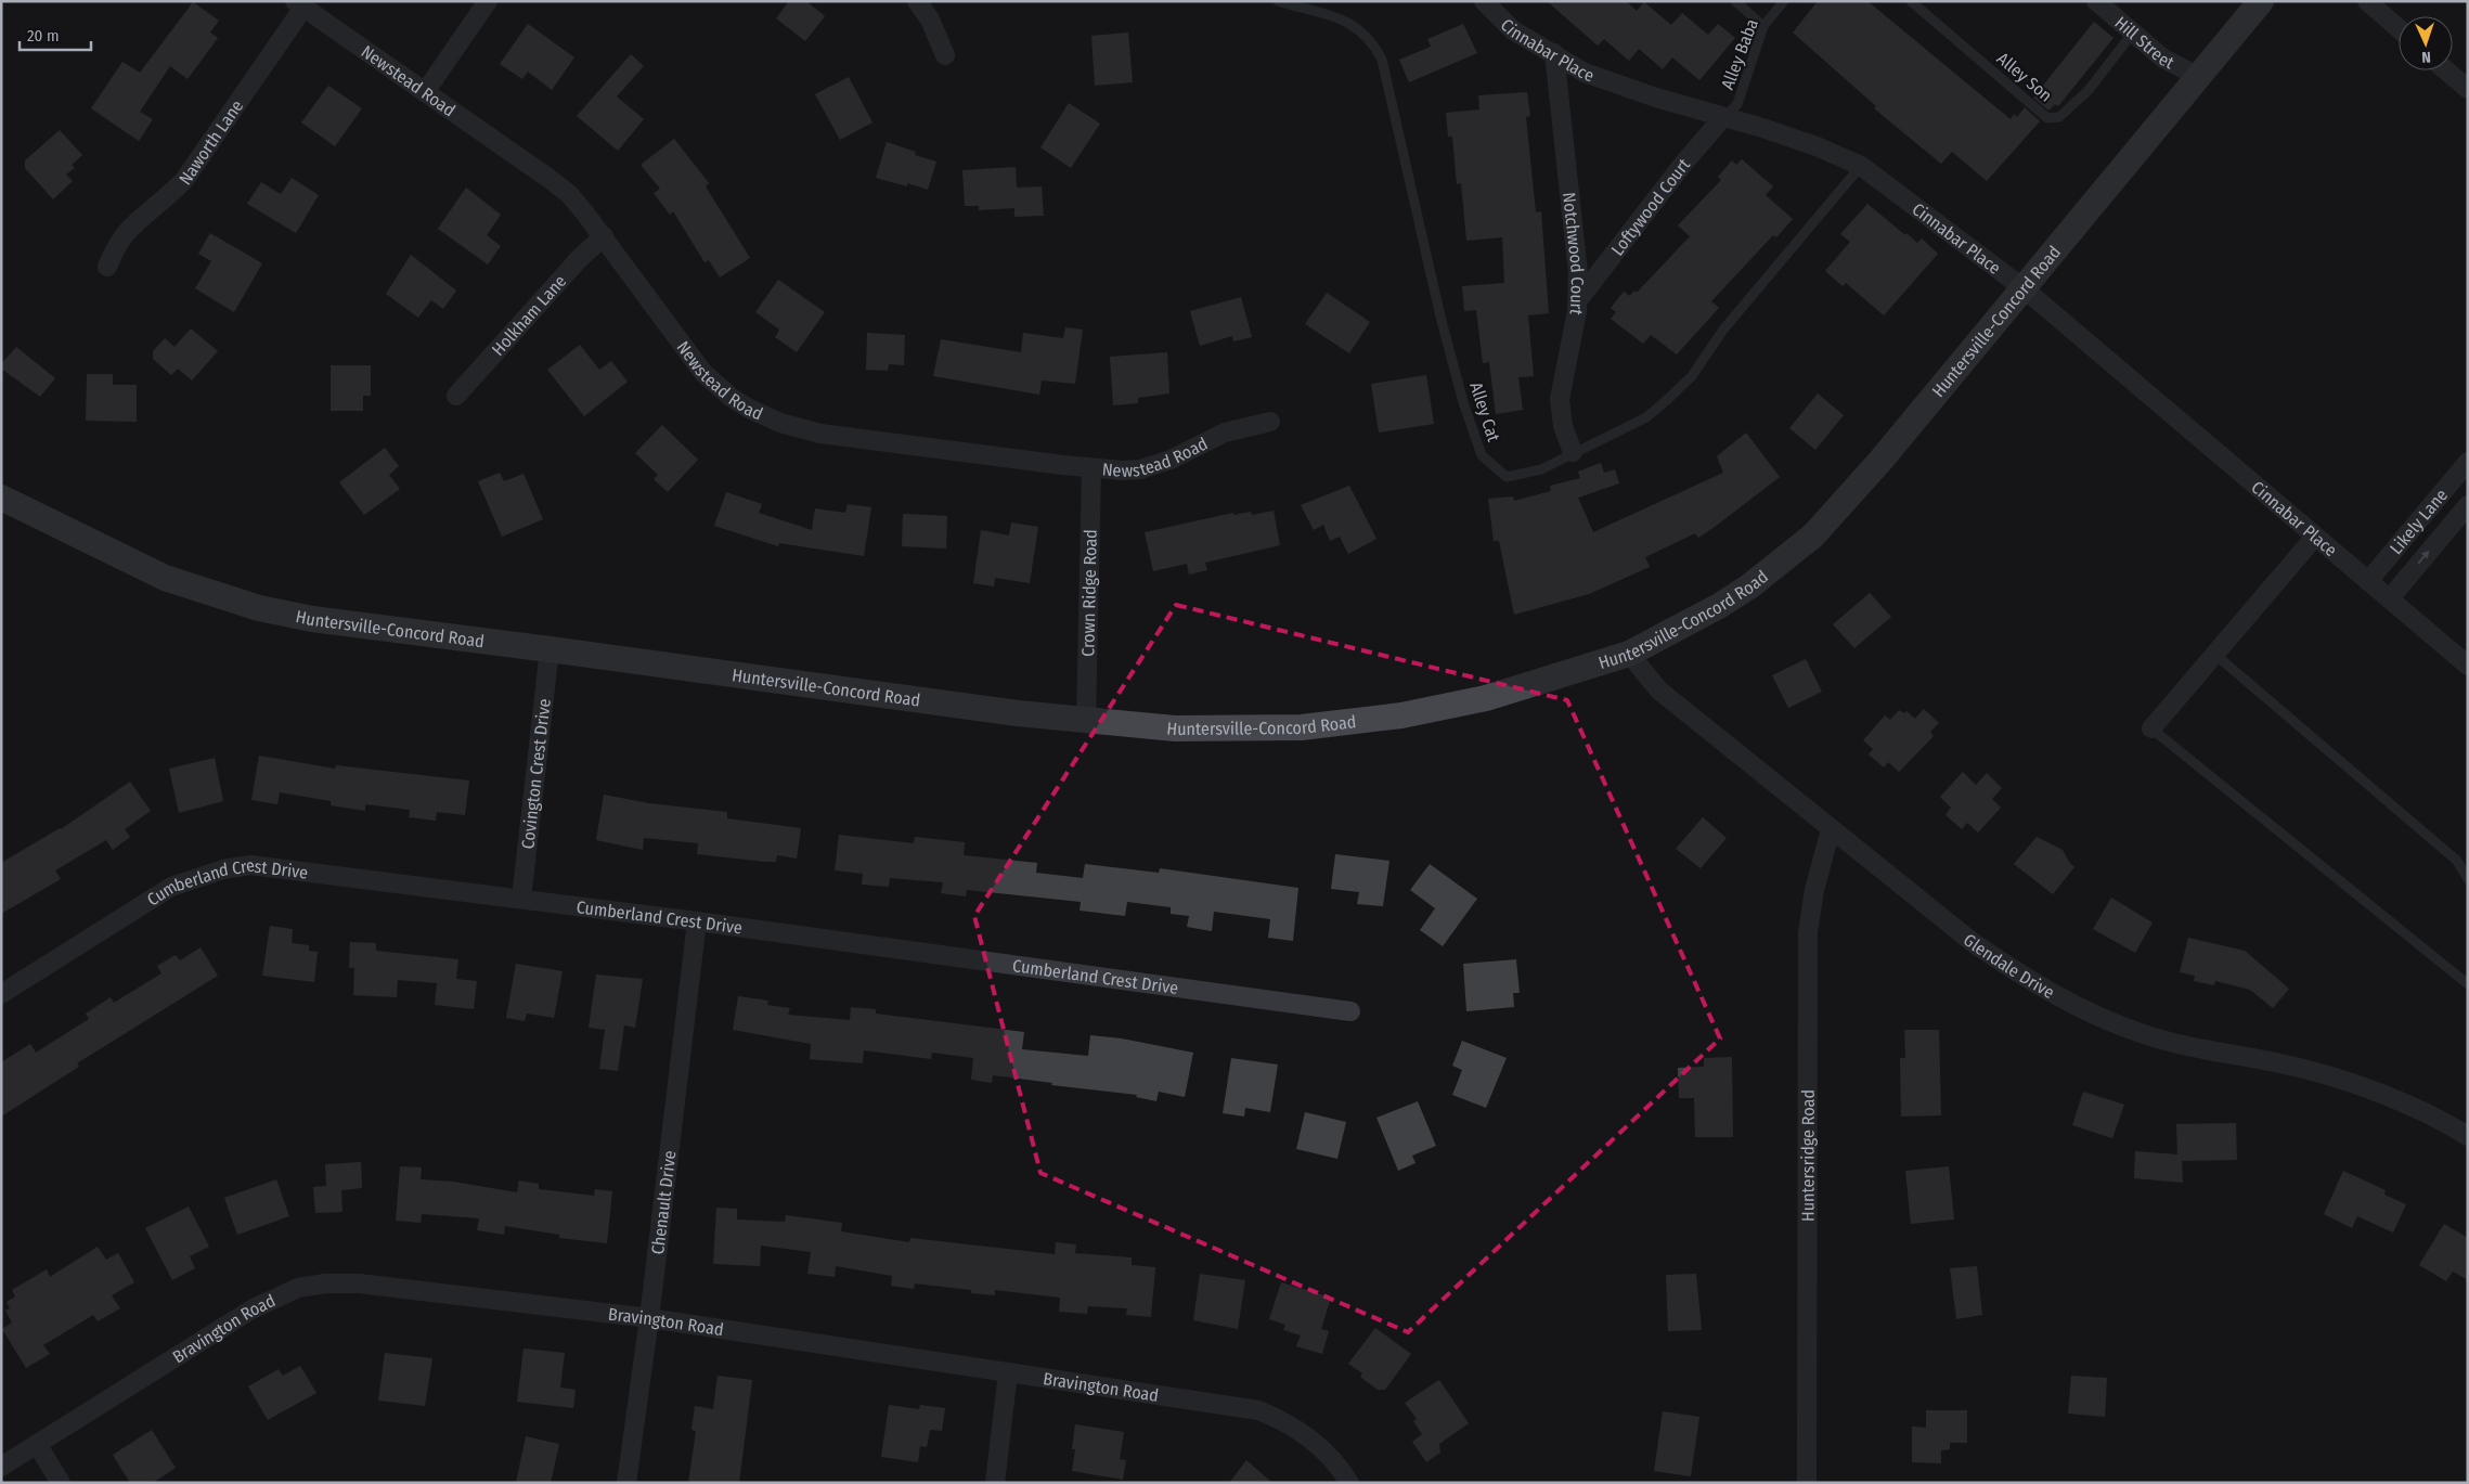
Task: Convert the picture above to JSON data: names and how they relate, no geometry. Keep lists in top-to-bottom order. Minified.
{"streets":{"main road":["Huntersville-Concord Road"],"street":["Hill Street","Cinnabar Place","Newstead Road","Naworth Lane","Loftywood Court","Notchwood Court","Holkham Lane","Likely Lane","Crown Ridge Road","Covington Crest Drive","Cumberland Crest Drive","Glendale Drive","Huntersridge Road","Chenault Drive","Bravington Road"],"lane":["Alley Baba","Alley Son","Alley Cat"]},"crossings":[["Hill Street","Alley Son"],["Hill Street","Huntersville-Concord Road"],["Cinnabar Place","Alley Baba"],["Cinnabar Place","Loftywood Court"],["Cinnabar Place","Notchwood Court"],["Cinnabar Place","Huntersville-Concord Road"],["Cinnabar Place","Alley Cat"],["Cinnabar Place","Likely Lane"],["Alley Baba","Loftywood Court"],["Newstead Road","Naworth Lane"],["Newstead Road","Holkham Lane"],["Newstead Road","Crown Ridge Road"],["Loftywood Court","Notchwood Court"],["Notchwood Court","Alley Cat"],["Huntersville-Concord Road","Crown Ridge Road"],["Huntersville-Concord Road","Covington Crest Drive"],["Huntersville-Concord Road","Glendale Drive"],["Covington Crest Drive","Cumberland Crest Drive"],["Cumberland Crest Drive","Chenault Drive"],["Glendale Drive","Huntersridge Road"],["Chenault Drive","Bravington Road"]],"scale_bar":"20 m","north":"bottom"}
